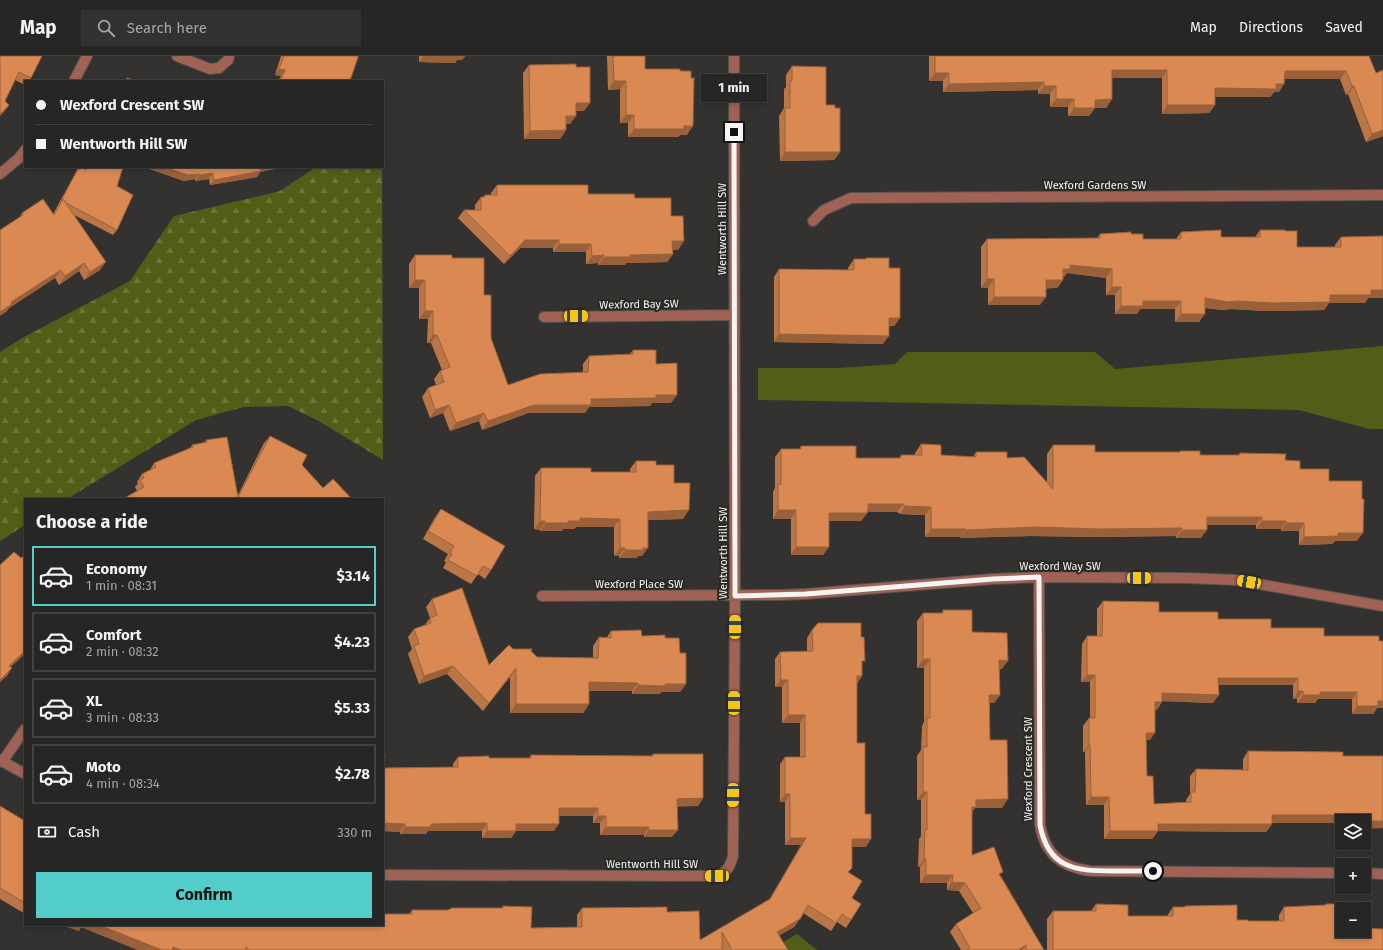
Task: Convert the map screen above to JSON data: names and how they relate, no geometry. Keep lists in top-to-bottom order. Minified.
{"streets":{"street":["Wexford Gardens SW","Wentworth Hill SW","Wexford Bay SW","Wexford Way SW","Wexford Place SW","Wexford Crescent SW"]},"crossings":[["Wentworth Hill SW","Wexford Bay SW"],["Wentworth Hill SW","Wexford Way SW"],["Wentworth Hill SW","Wexford Place SW"],["Wexford Way SW","Wexford Place SW"],["Wexford Way SW","Wexford Crescent SW"]],"page":{"header":"Map","search":"Search here","nav":["Map","Directions","Saved"],"bubble":"1 min","banner":["Wexford Crescent SW","Wentworth Hill SW"],"heading":"Choose a ride","list":[{"name":"Economy","note":"1 min · 08:31","value":"$3.14"},{"name":"Comfort","note":"2 min · 08:32","value":"$4.23"},{"name":"XL","note":"3 min · 08:33","value":"$5.33"},{"name":"Moto","note":"4 min · 08:34","value":"$2.78"}],"pay":["Cash","330 m"],"map_buttons":["+","−"],"buttons":"Confirm"}}
